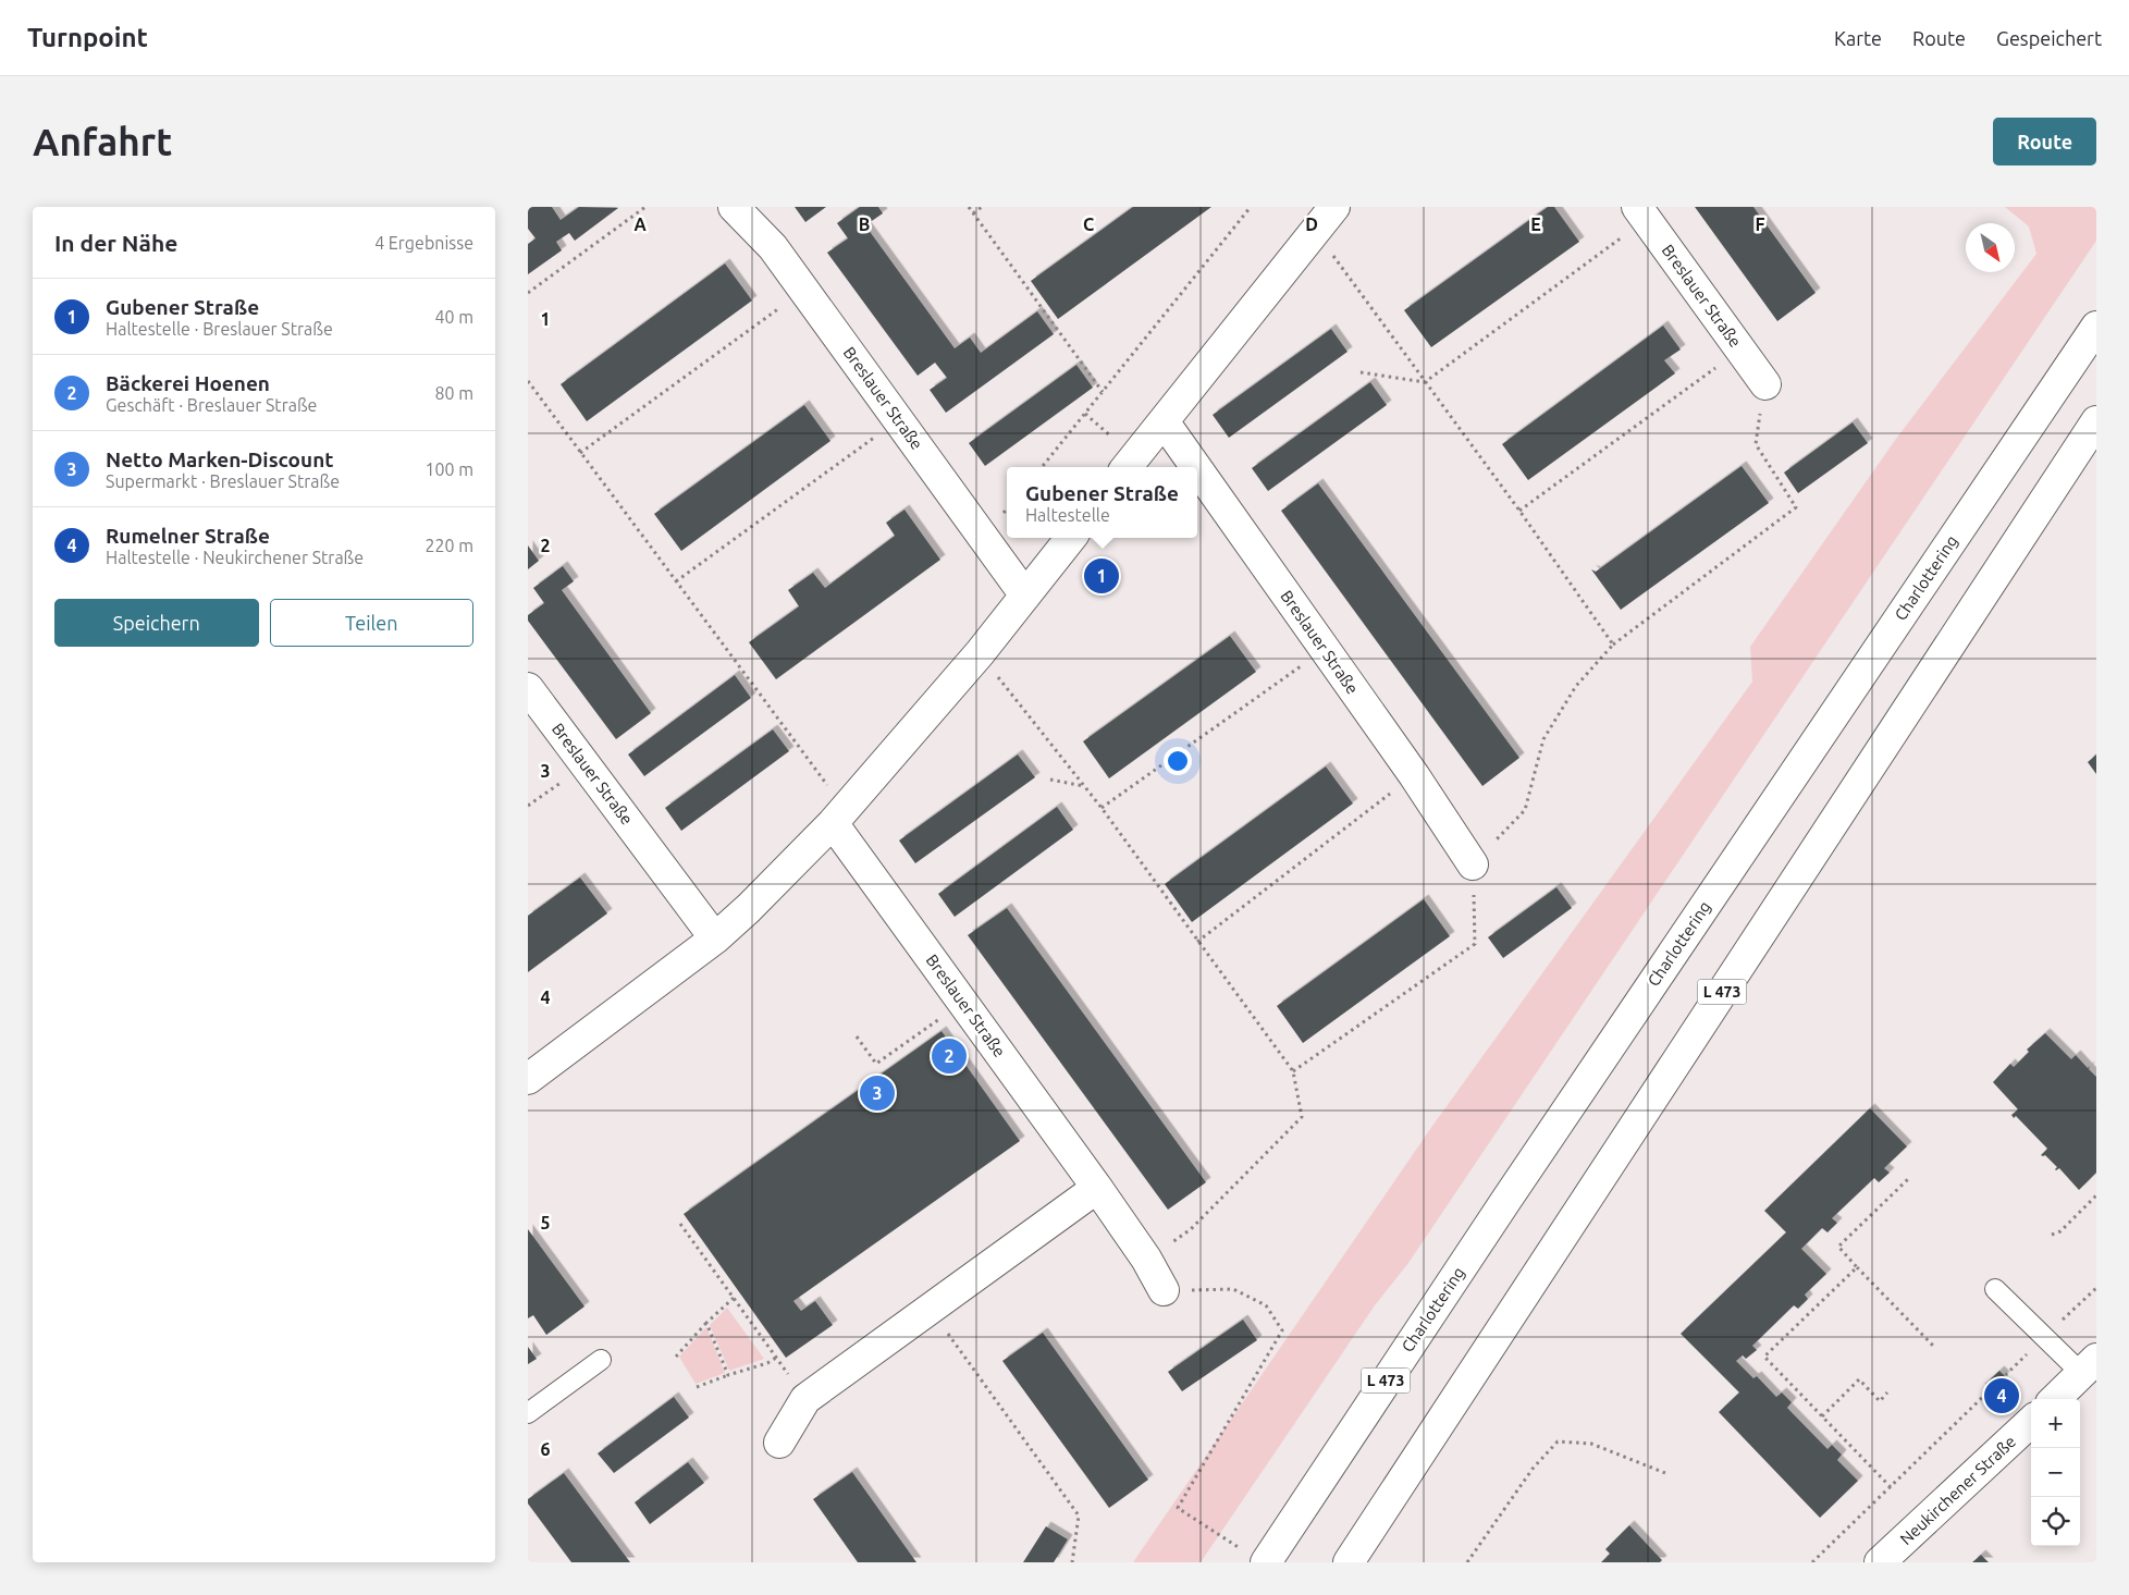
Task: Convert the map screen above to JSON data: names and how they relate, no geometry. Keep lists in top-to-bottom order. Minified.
{"streets":{"main road":["Breslauer Straße","Charlottering","L 473","Neukirchener Straße"]},"north":"bottom right","page":{"header":"Turnpoint","nav":["Karte","Route","Gespeichert"],"buttons":["Route",["Speichern","Teilen"]],"title":"Anfahrt","heading":["In der Nähe","4 Ergebnisse"],"list":[{"mark":"1","name":"Gubener Straße","note":"Haltestelle · Breslauer Straße","value":"40 m"},{"mark":"2","name":"Bäckerei Hoenen","note":"Geschäft · Breslauer Straße","value":"80 m"},{"mark":"3","name":"Netto Marken-Discount","note":"Supermarkt · Breslauer Straße","value":"100 m"},{"mark":"4","name":"Rumelner Straße","note":"Haltestelle · Neukirchener Straße","value":"220 m"}],"popup":["Gubener Straße","Haltestelle"],"pins":["1","2","3","4"],"map_buttons":["+","−"]},"grid":{"columns":["A","B","C","D","E","F"],"rows":["1","2","3","4","5","6"]}}
